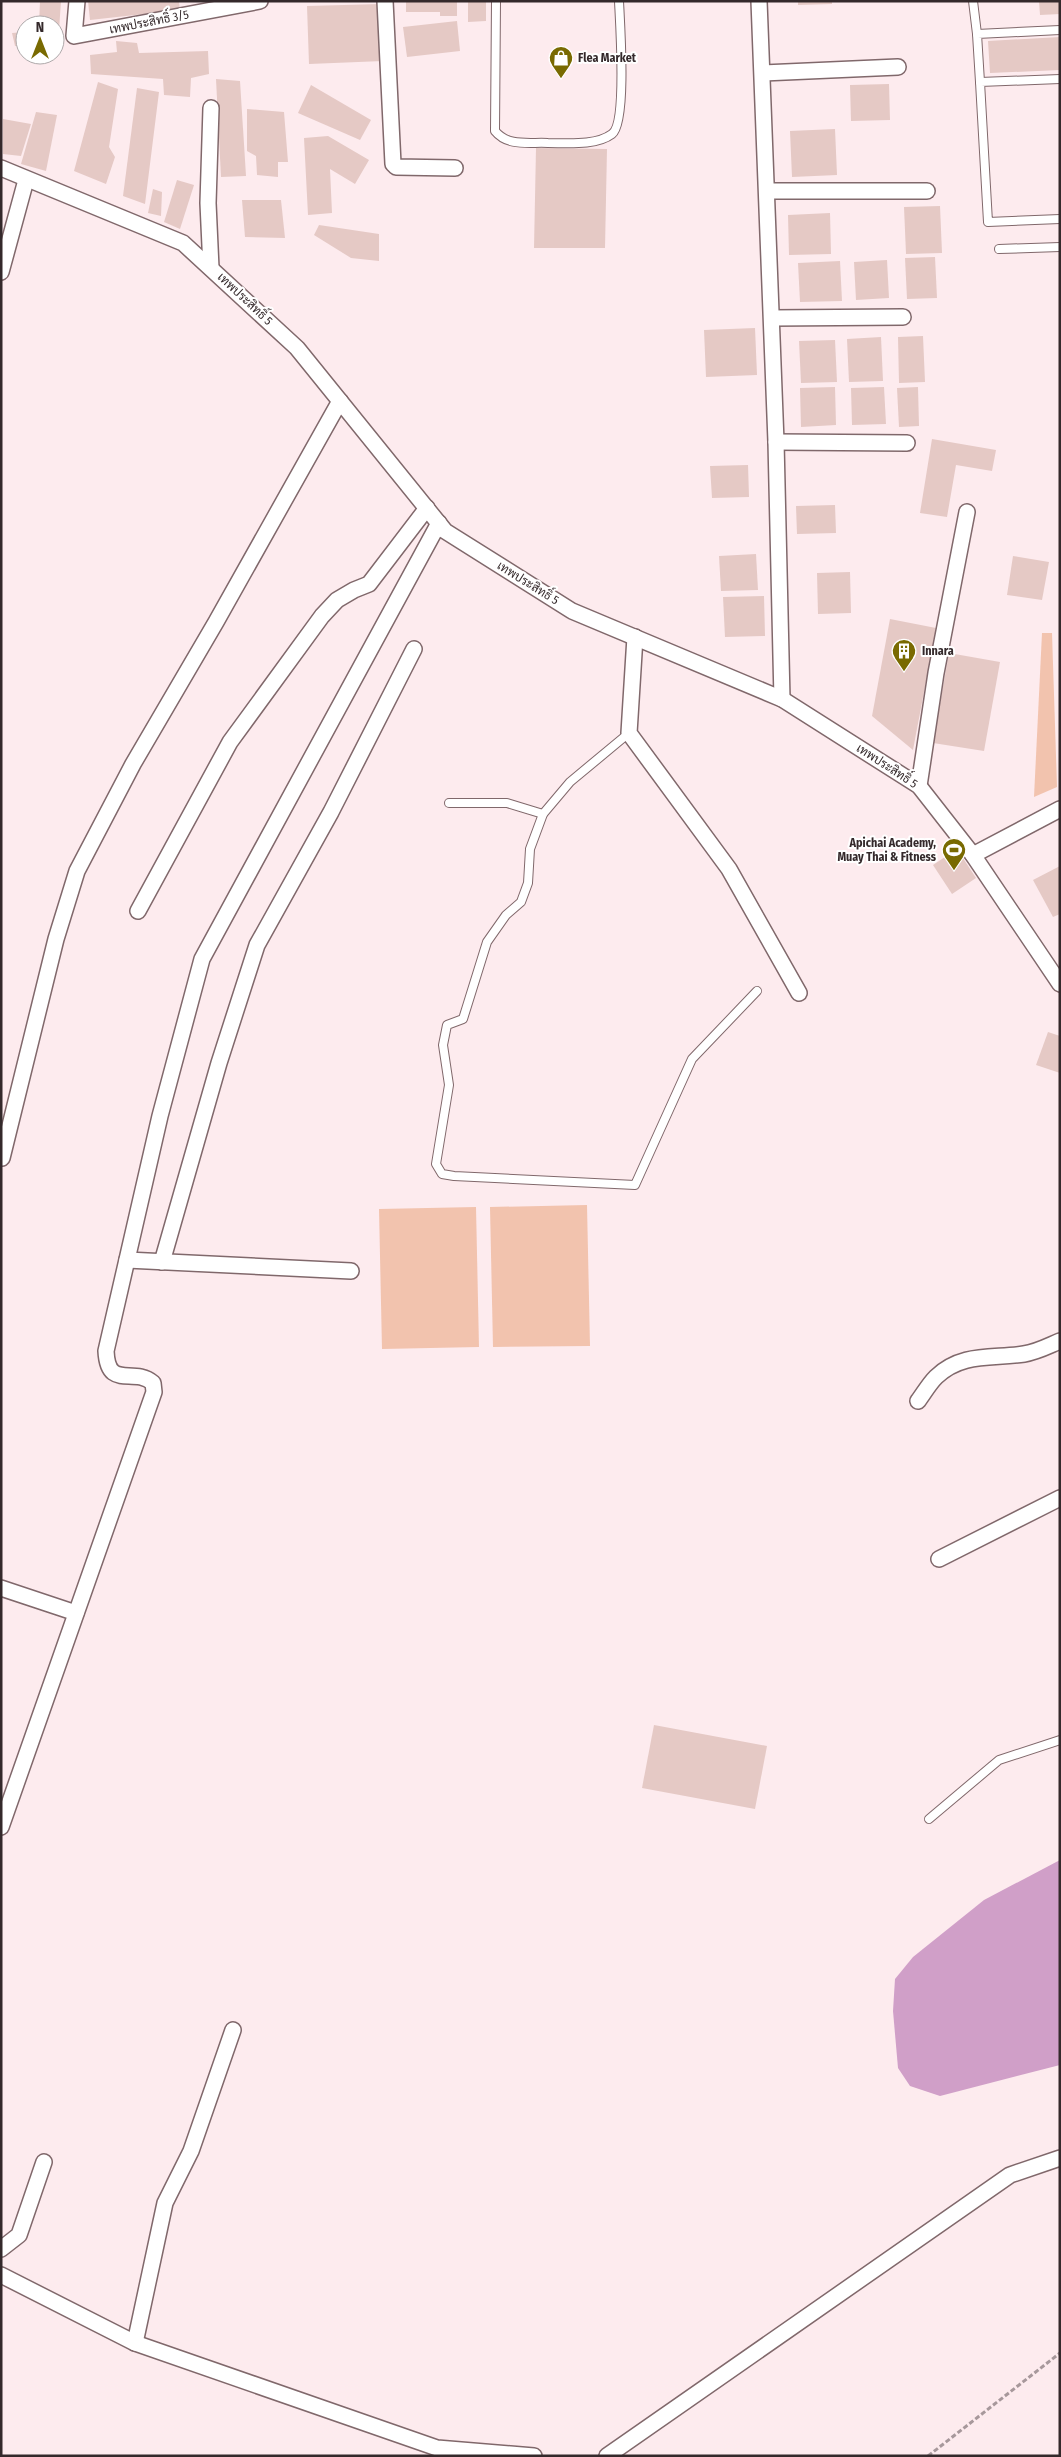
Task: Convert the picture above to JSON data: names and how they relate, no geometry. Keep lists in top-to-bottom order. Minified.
{"streets":{"street":["เทพประสิทธิ์ 3/5","เทพประสิทธิ์ 5"]},"places":{"shop":["Flea Market"],"building":["Innara"],"sports":["Apichai Academy, Muay Thai & Fitness"]},"north":"top"}
